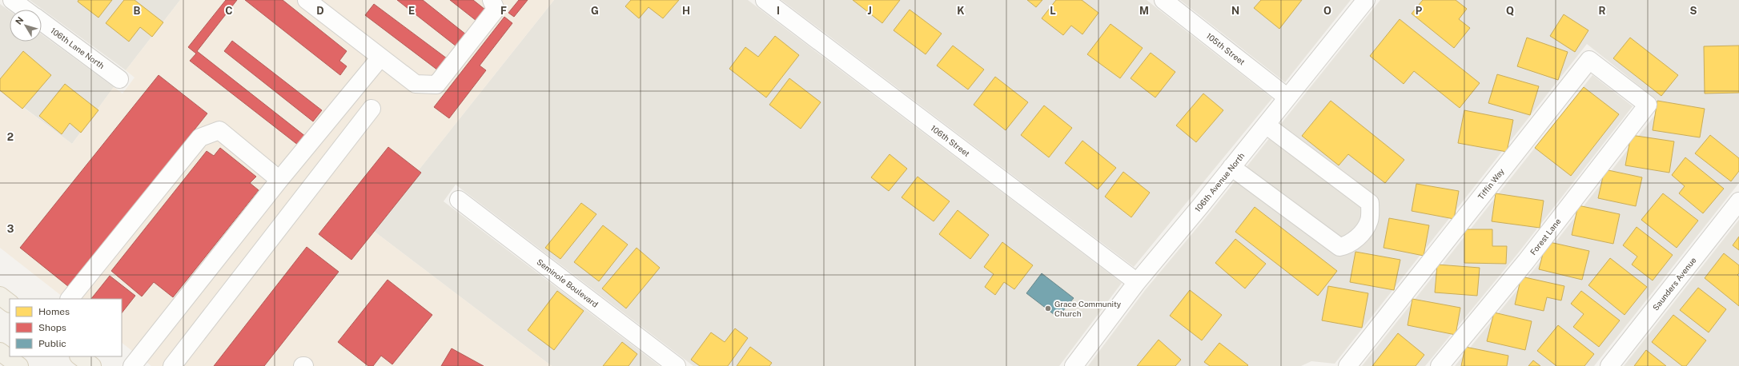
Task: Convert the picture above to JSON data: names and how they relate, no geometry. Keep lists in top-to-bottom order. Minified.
{"streets":{"street":["106th Lane North","105th Street","106th Street","106th Avenue North","Tiffin Way","Forest Lane","Seminole Boulevard","Saunders Avenue"]},"crossings":[["105th Street","106th Avenue North"],["106th Street","106th Avenue North"],["Tiffin Way","Forest Lane"]],"places":["Grace Community Church"],"legend":["Homes","Shops","Public"],"north":"top left","grid":{"columns":["B","C","D","E","F","G","H","I","J","K","L","M","N","O","P","Q","R","S"],"rows":["2","3"]}}
